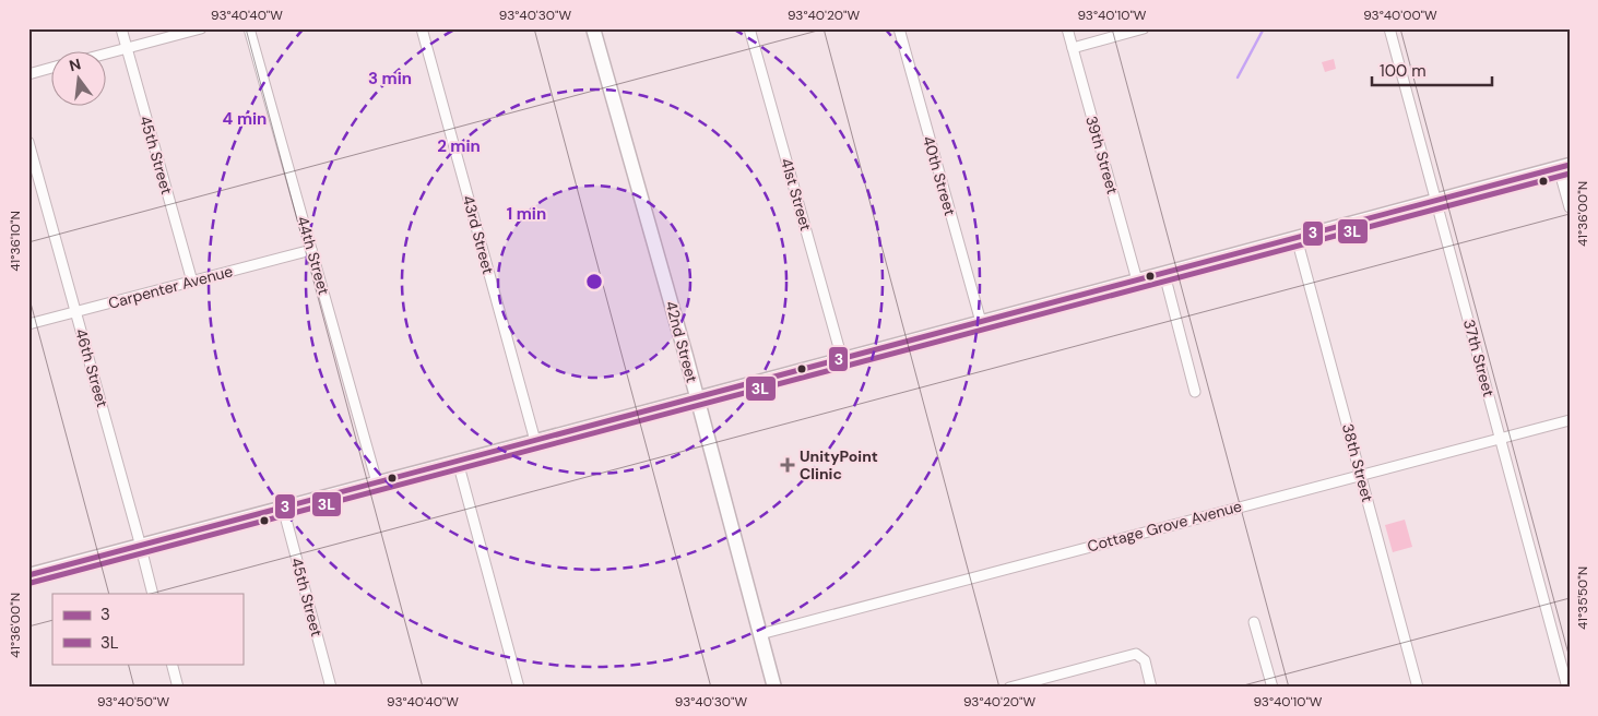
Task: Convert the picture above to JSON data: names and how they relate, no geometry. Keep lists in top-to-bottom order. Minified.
{"streets":{"main road":["42nd Street"],"street":["45th Street","39th Street","40th Street","41st Street","43rd Street","44th Street","Carpenter Avenue","37th Street","46th Street","38th Street","Cottage Grove Avenue"]},"crossings":[["45th Street","Carpenter Avenue"],["44th Street","Carpenter Avenue"],["Carpenter Avenue","46th Street"],["42nd Street","Cottage Grove Avenue"],["37th Street","Cottage Grove Avenue"],["38th Street","Cottage Grove Avenue"]],"places":{"health":["UnityPoint Clinic"]},"lines":["transit line 3","transit line 3L"],"legend":["3","3L"],"scale_bar":"100 m","north":"top","coordinates":["93°40'40\"W","93°40'30\"W","93°40'20\"W","93°40'10\"W","93°40'00\"W","41°36'00\"N","41°36'10\"N","41°35'50\"N","93°40'50\"W"],"rings":["3 min","4 min","2 min","1 min"]}
